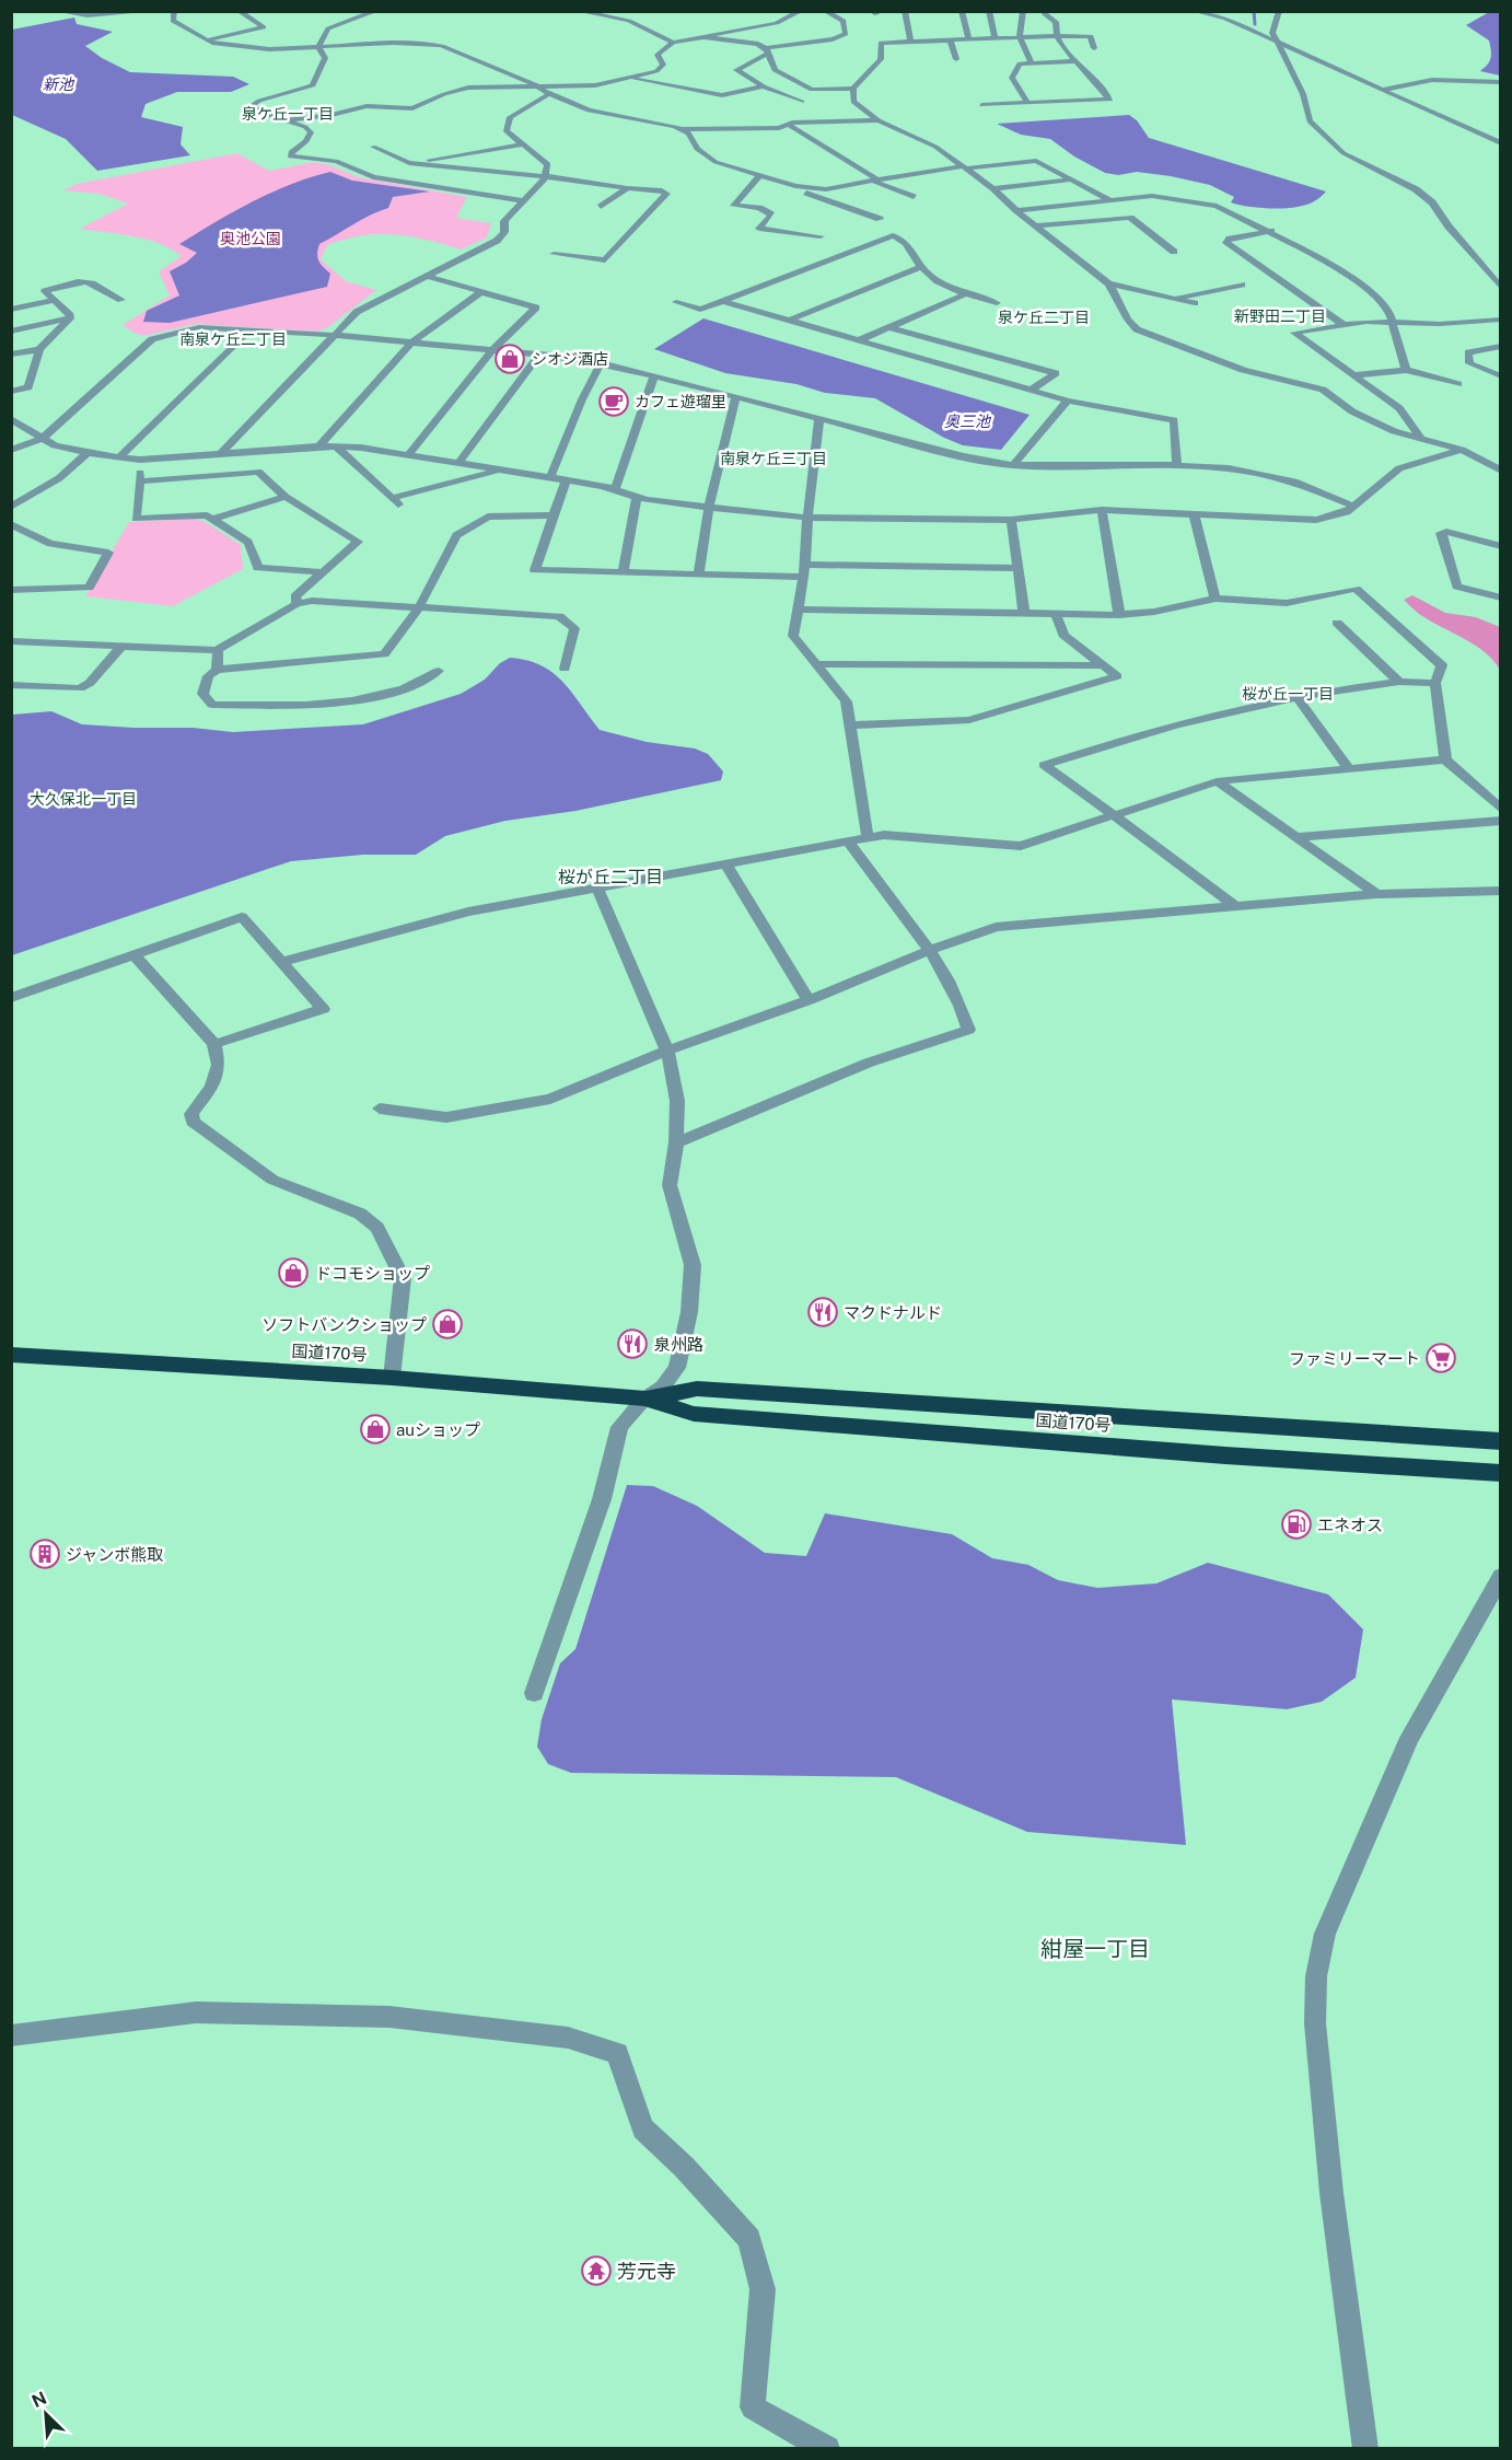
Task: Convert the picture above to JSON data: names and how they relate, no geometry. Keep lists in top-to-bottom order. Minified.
{"streets":{"highway":["国道170号"]},"districts":["泉ケ丘一丁目","新野田二丁目","泉ケ丘二丁目","南泉ケ丘二丁目","南泉ケ丘三丁目","桜が丘一丁目","大久保北一丁目","桜が丘二丁目","紺屋一丁目"],"water":["新池","奥三池"],"parks":["奥池公園"],"places":{"shop":["シオジ酒店","ドコモショップ","ソフトバンクショップ","auショップ"],"cafe":["カフェ遊瑠里"],"restaurant":["マクドナルド","泉州路"],"supermarket":["ファミリーマート"],"fuel station":["エネオス"],"building":["ジャンボ熊取"],"temple":["芳元寺"]},"north":"top left"}
